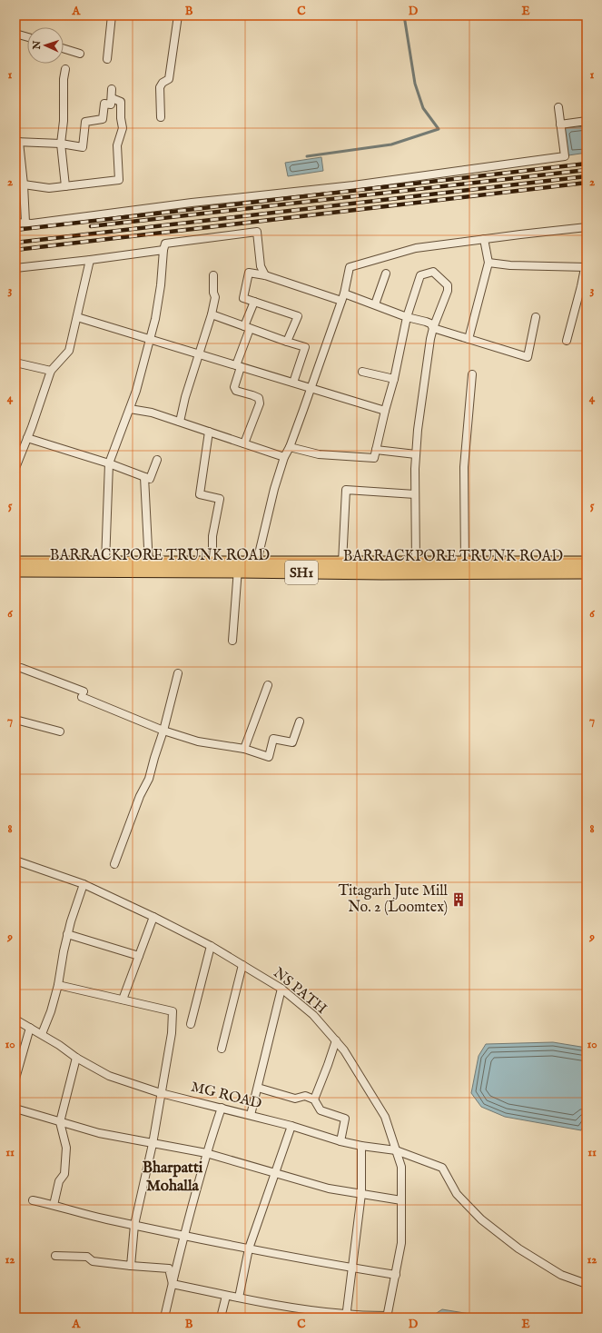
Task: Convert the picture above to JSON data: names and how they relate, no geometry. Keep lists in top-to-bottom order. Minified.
{"streets":{"main road":["BARRACKPORE TRUNK ROAD","SH1"],"street":["NS PATH","MG ROAD"]},"crossings":[["NS PATH","MG ROAD"]],"districts":["Bharpatti Mohalla"],"places":{"building":["Titagarh Jute Mill No. 2 (Loomtex)"]},"north":"left","grid":{"columns":["A","B","C","D","E"],"rows":["1","2","3","4","5","6","7","8","9","10","11","12"]}}
